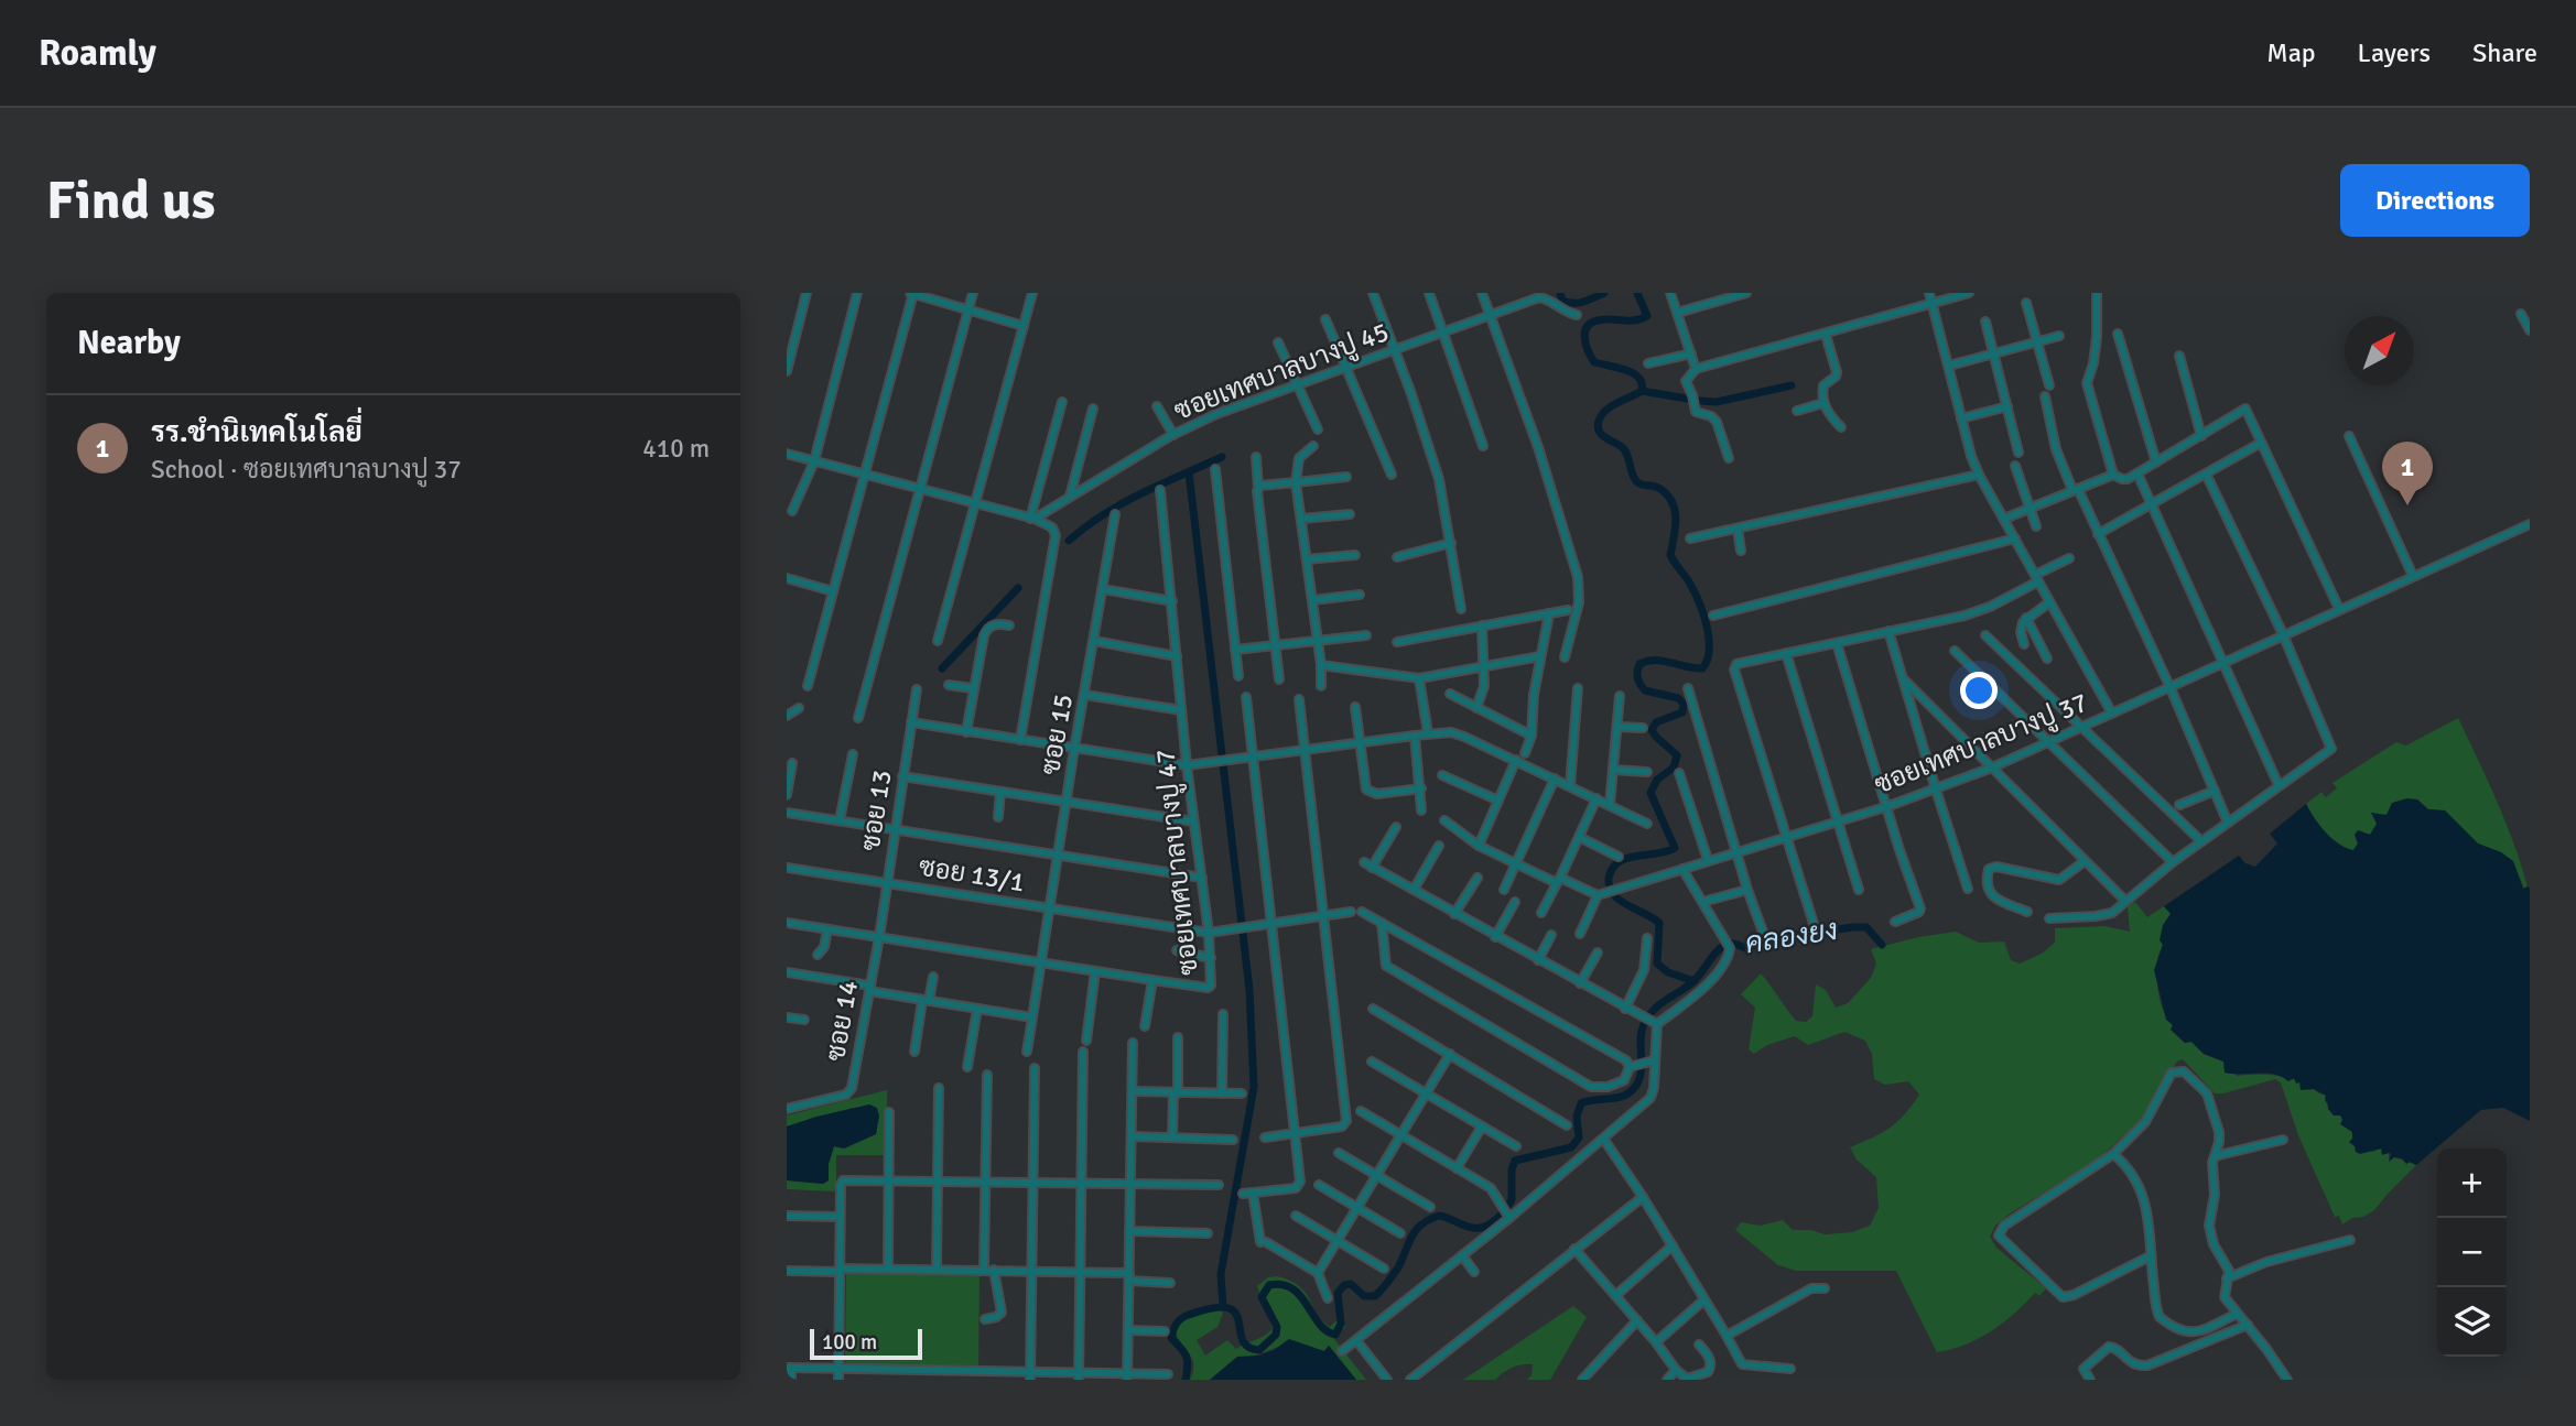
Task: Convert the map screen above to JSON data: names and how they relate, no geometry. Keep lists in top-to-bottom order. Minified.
{"streets":{"street":["ซอยเทศบาลบางปู 45","ซอย 15","ซอยเทศบาลบางปู 37","ซอย 13","ซอยเทศบาลบางปู 47","ซอย 13/1","ซอย 14"]},"crossings":[["ซอย 15","ซอยเทศบาลบางปู 47"],["ซอย 15","ซอย 13/1"],["ซอย 13","ซอยเทศบาลบางปู 47"],["ซอย 13","ซอย 13/1"],["ซอย 13","ซอย 14"],["ซอยเทศบาลบางปู 47","ซอย 13/1"],["ซอยเทศบาลบางปู 47","ซอย 14"]],"water":["คลองยง"],"scale_bar":"100 m","north":"top right","page":{"header":"Roamly","nav":["Map","Layers","Share"],"buttons":"Directions","title":"Find us","heading":"Nearby","list":[{"mark":"1","name":"รร.ชำนิเทคโนโลยี่","note":"School · ซอยเทศบาลบางปู 37","value":"410 m"}],"pins":"1","map_buttons":["+","−"],"scale":"100 m"}}
